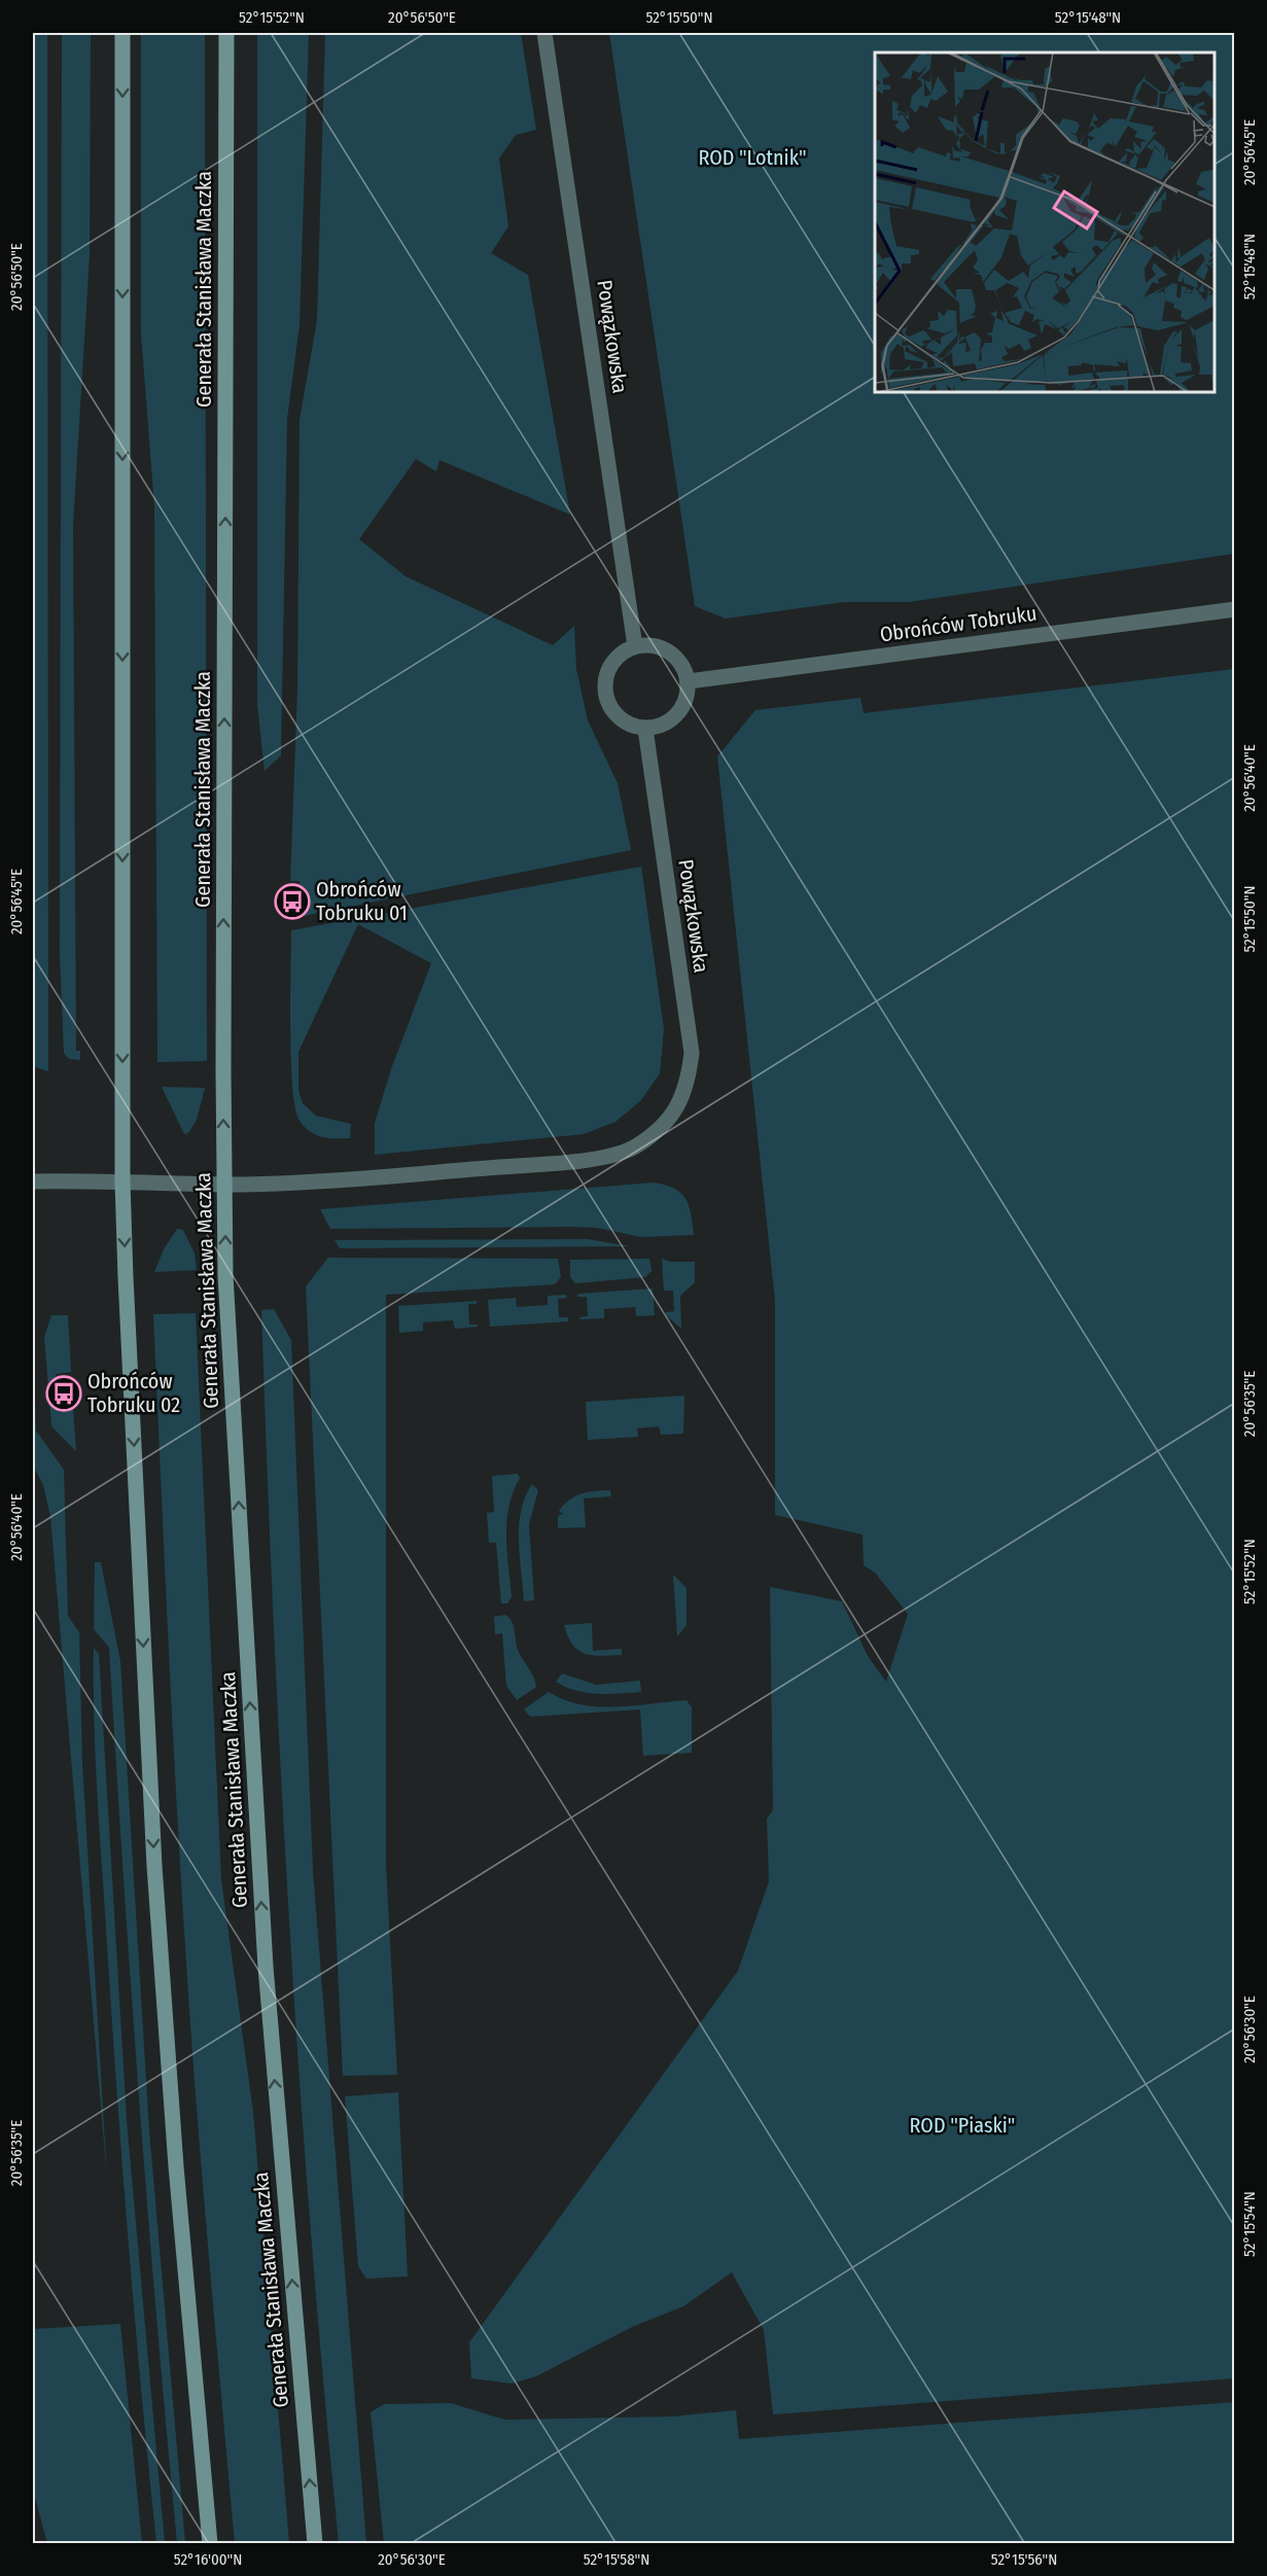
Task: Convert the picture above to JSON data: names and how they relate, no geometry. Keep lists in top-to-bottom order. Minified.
{"streets":{"main road":["Generała Stanisława Maczka"],"street":["Powązkowska","Obrońców Tobruku"]},"crossings":[["Generała Stanisława Maczka","Powązkowska"],["Powązkowska","Obrońców Tobruku"]],"parks":["ROD \"Lotnik\"","ROD \"Piaski\""],"places":{"bus stop":["Obrońców Tobruku 01","Obrońców Tobruku 02"]},"coordinates":["52°15'52\"N","20°56'50\"E","52°15'50\"N","52°15'48\"N","20°56'45\"E","20°56'40\"E","20°56'35\"E","20°56'30\"E","52°15'54\"N","52°16'00\"N","52°15'58\"N","52°15'56\"N"]}
